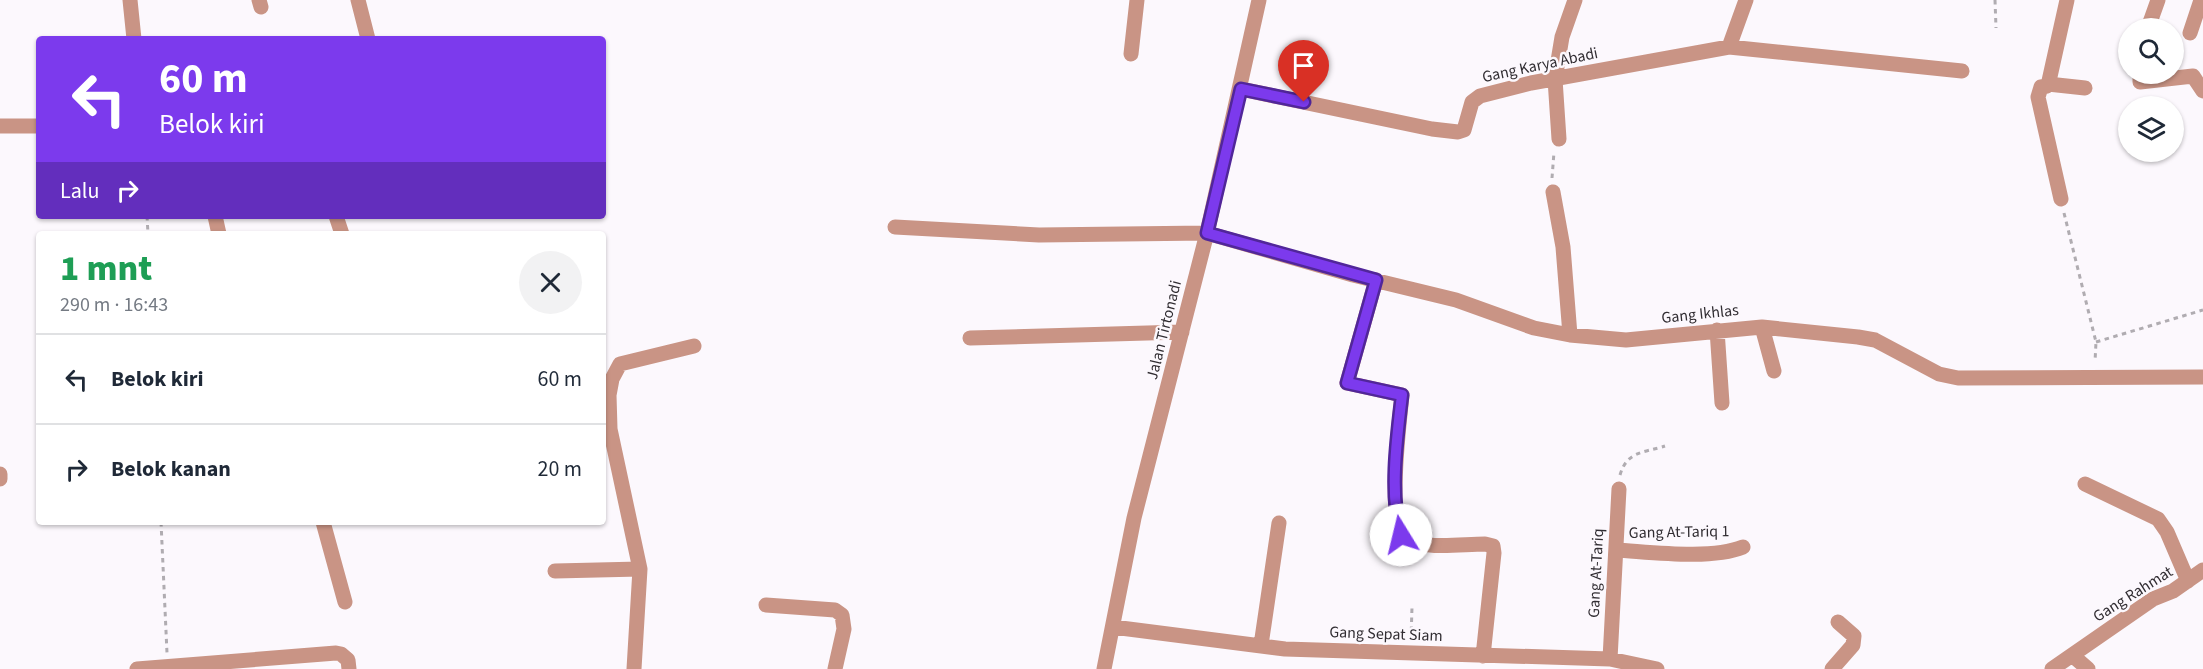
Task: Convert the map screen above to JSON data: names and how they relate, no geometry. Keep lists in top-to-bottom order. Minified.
{"streets":{"street":["Gang Karya Abadi","Gang Ikhlas","Jalan Tirtonadi","Gang At-Tariq 1","Gang At-Tariq","Gang Rahmat","Gang Sepat Siam"]},"crossings":[["Gang Karya Abadi","Jalan Tirtonadi"],["Gang Ikhlas","Jalan Tirtonadi"],["Jalan Tirtonadi","Gang Sepat Siam"],["Gang At-Tariq 1","Gang At-Tariq"],["Gang At-Tariq","Gang Sepat Siam"]],"page":{"turn":["60 m","Belok kiri"],"then":"Lalu","heading":["1 mnt","290 m · 16:43"],"list":[{"name":"Belok kiri","value":"60 m"},{"name":"Belok kanan","value":"20 m"}]}}
